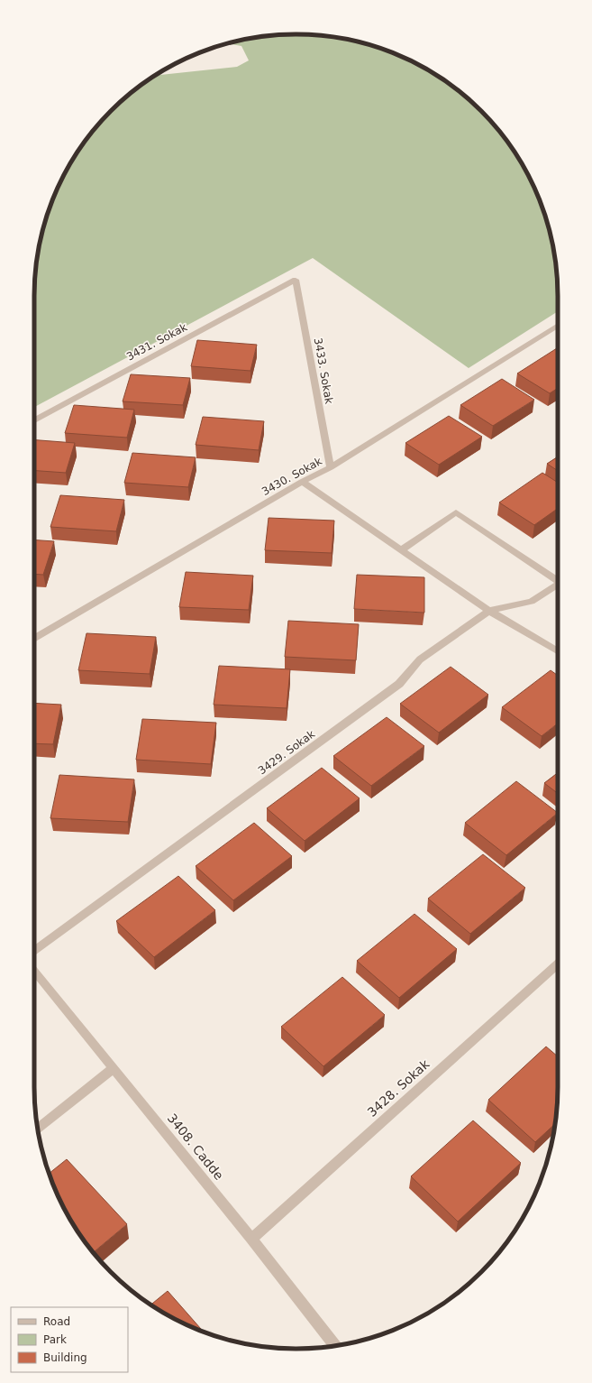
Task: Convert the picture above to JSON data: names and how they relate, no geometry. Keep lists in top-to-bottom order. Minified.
{"streets":{"street":["3431. Sokak","3433. Sokak","3430. Sokak","3429. Sokak","3428. Sokak","3408. Cadde"]},"crossings":[["3431. Sokak","3433. Sokak"],["3433. Sokak","3430. Sokak"],["3428. Sokak","3408. Cadde"]],"legend":["Road","Park","Building"]}
